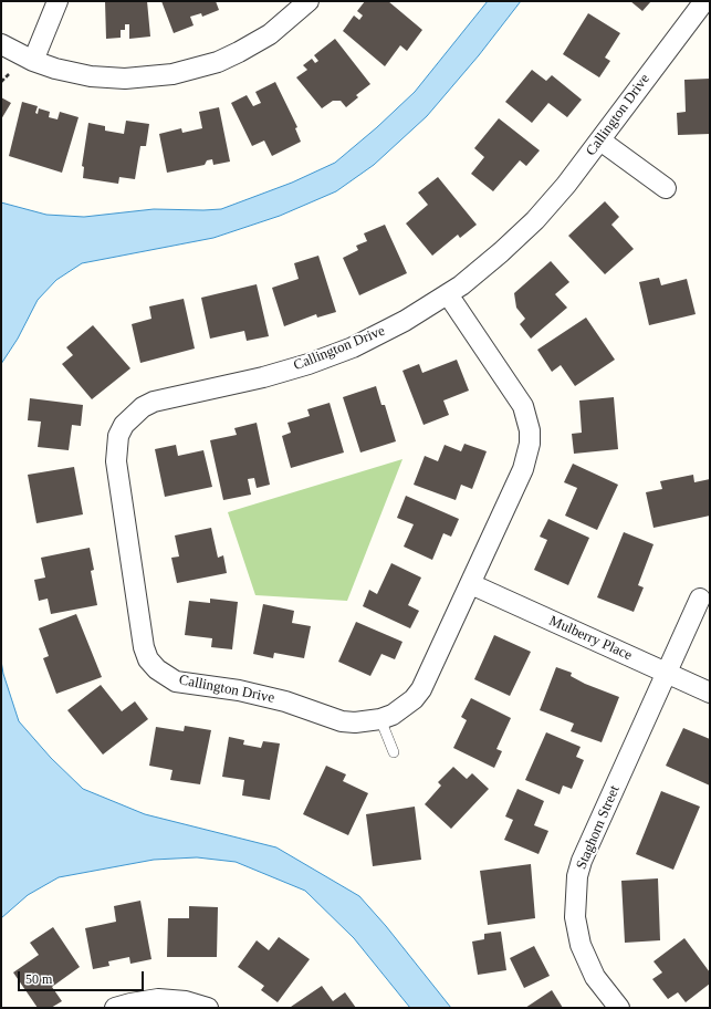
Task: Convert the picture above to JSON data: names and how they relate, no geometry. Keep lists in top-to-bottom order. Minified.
{"streets":{"street":["Callington Drive","Mulberry Place","Staghorn Street"]},"crossings":[["Callington Drive","Mulberry Place"],["Mulberry Place","Staghorn Street"]],"scale_bar":"50 m"}
